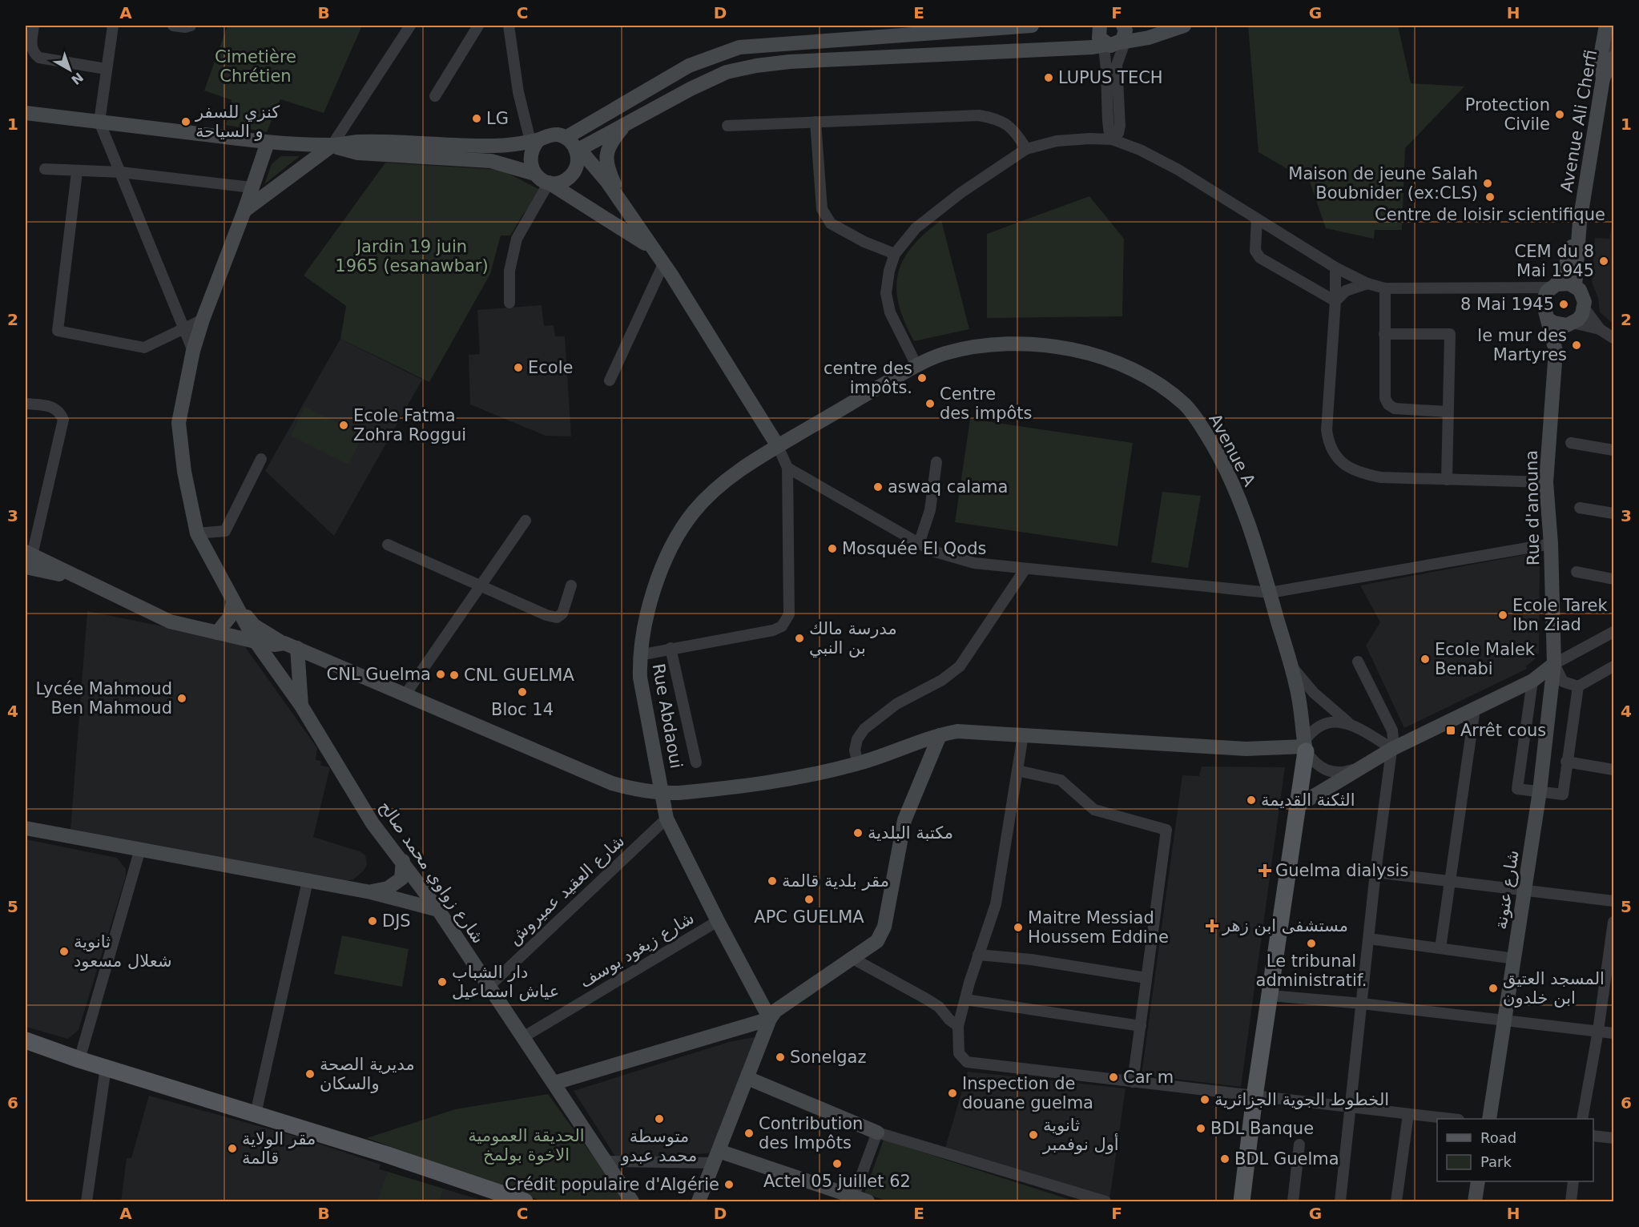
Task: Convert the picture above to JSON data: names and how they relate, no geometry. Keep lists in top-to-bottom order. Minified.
{"streets":{"street":["Avenue Ali Cherfi","Avenue A","Rue d'anouna","Rue Abdaoui","شارع زواوي محمد صالح","شارع العقيد عميروش","شارع عنونة","شارع زيغود يوسف"]},"crossings":[["Avenue A","Rue Abdaoui"],["Rue d'anouna","شارع عنونة"],["Rue Abdaoui","شارع العقيد عميروش"],["Rue Abdaoui","شارع زيغود يوسف"],["شارع زواوي محمد صالح","شارع العقيد عميروش"],["شارع زواوي محمد صالح","شارع زيغود يوسف"]],"parks":["Cimetière Chrétien","Jardin 19 juin 1965 (esanawbar)","الحديقة العمومية الاخوة بولمخ"],"places":{"other":["LUPUS TECH","Protection Civile","LG","كنزي للسفر و السياحة","Maison de jeune Salah Boubnider (ex:CLS)","Centre de loisir scientifique","CEM du 8 Mai 1945","8 Mai 1945","le mur des Martyres","Ecole","centre des impôts.","Centre des impôts","Ecole Fatma Zohra Roggui","aswaq calama","Mosquée El Qods","Ecole Tarek Ibn Ziad","مدرسة مالك بن النبي","Ecole Malek Benabi","CNL Guelma","CNL GUELMA","Bloc 14","Lycée Mahmoud Ben Mahmoud","الثكنة القديمة","مكتبة البلدية","مقر بلدية قالمة","APC GUELMA","DJS","Maitre Messiad Houssem Eddine","Le tribunal administratif.","ثانوية شعلال مسعود","دار الشباب عياش اسماعيل","المسجد العتيق ابن خلدون","Sonelgaz","مديرية الصحة والسكان","Car m","Inspection de douane guelma","الخطوط الجوية الجزائرية","متوسطة محمد عبدو","BDL Banque","Contribution des Impôts","ثانوية أول نوفمبر","مقر الولاية قالمة","BDL Guelma","Actel 05 juillet 62","Crédit populaire d'Algérie"],"transit":["Arrêt cous"],"health":["Guelma dialysis","مستشفى ابن زهر"]},"legend":["Road","Park"],"north":"bottom right","grid":{"columns":["A","B","C","D","E","F","G","H"],"rows":["1","2","3","4","5","6"]}}
